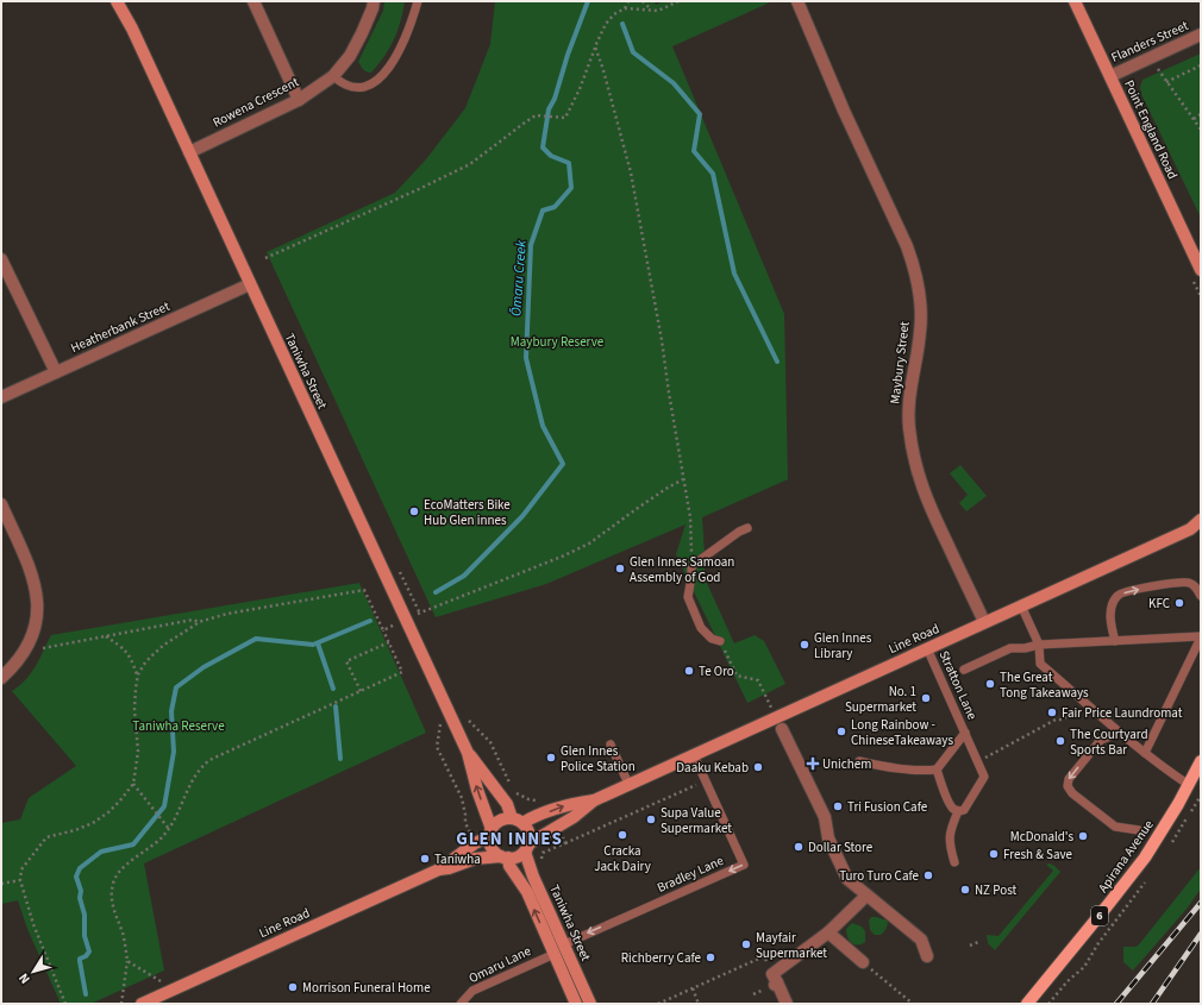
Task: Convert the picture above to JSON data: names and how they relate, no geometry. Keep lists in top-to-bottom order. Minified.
{"streets":{"main road":["Point England Road","Taniwha Street","Line Road","Apirana Avenue","6"],"street":["Flanders Street","Rowena Crescent","Heatherbank Street","Maybury Street"],"lane":["Stratton Lane","Bradley Lane","Omaru Lane"]},"crossings":[["Flanders Street","Point England Road"],["Rowena Crescent","Taniwha Street"],["Heatherbank Street","Taniwha Street"],["Maybury Street","Line Road"],["Taniwha Street","Line Road"],["Taniwha Street","Bradley Lane"],["Taniwha Street","Omaru Lane"],["Line Road","Stratton Lane"],["Line Road","Bradley Lane"]],"districts":["GLEN INNES"],"water":["Ōmaru Creek"],"parks":["Maybury Reserve","Taniwha Reserve"],"places":{"other":["EcoMatters Bike Hub Glen innes","Glen Innes Samoan Assembly of God","KFC","Glen Innes Library","Te Oro","The Great Tong Takeaways","No. 1 Supermarket","Fair Price Laundromat","Long Rainbow - ChineseTakeaways","The Courtyard Sports Bar","Glen Innes Police Station","Daaku Kebab","Tri Fusion Cafe","Supa Value Supermarket","Cracka Jack Dairy","McDonald's","Dollar Store","Fresh & Save","Taniwha","Turo Turo Cafe","NZ Post","Mayfair Supermarket","Richberry Cafe","Morrison Funeral Home"],"health":["Unichem"]},"north":"bottom left"}
